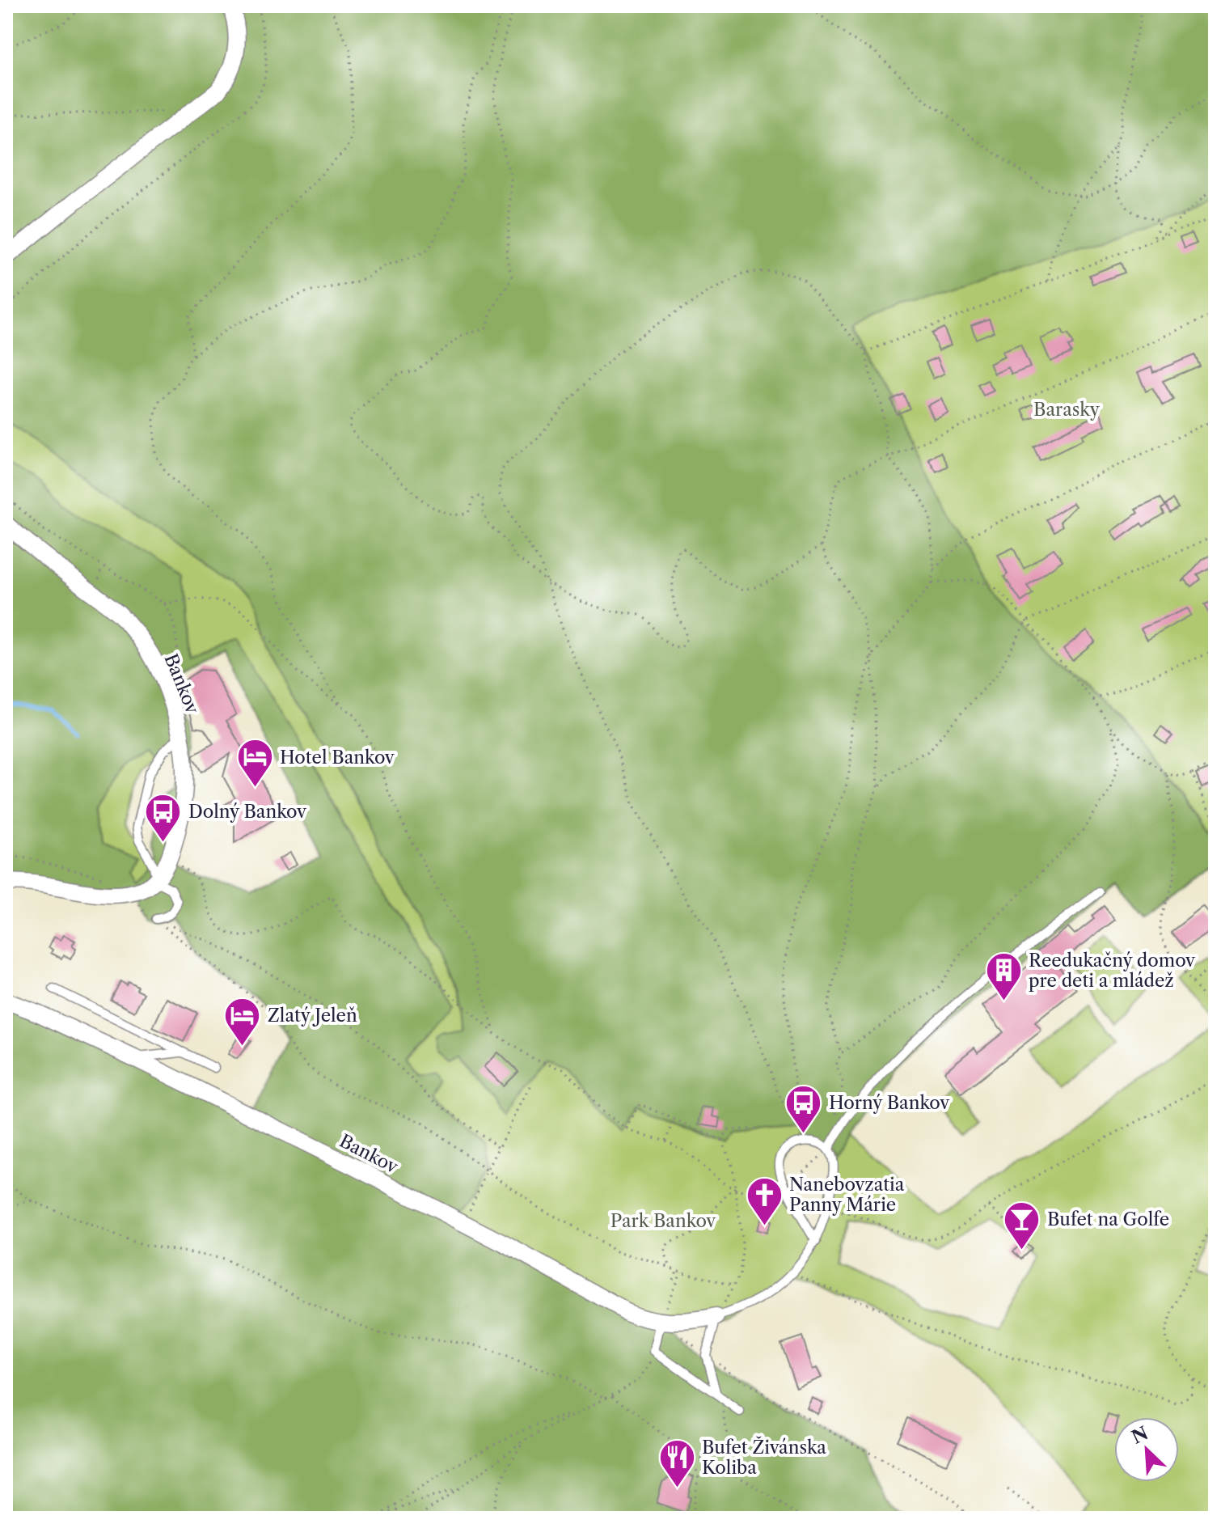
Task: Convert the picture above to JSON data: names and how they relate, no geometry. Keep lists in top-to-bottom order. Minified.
{"streets":{"street":["Bankov"]},"parks":["Barasky","Park Bankov"],"places":{"hotel":["Hotel Bankov","Zlatý Jeleň"],"bus stop":["Dolný Bankov","Horný Bankov"],"building":["Reedukačný domov pre deti a mládež"],"church":["Nanebovzatia Panny Márie"],"bar":["Bufet na Golfe"],"restaurant":["Bufet Živánska Koliba"]},"north":"top left"}
